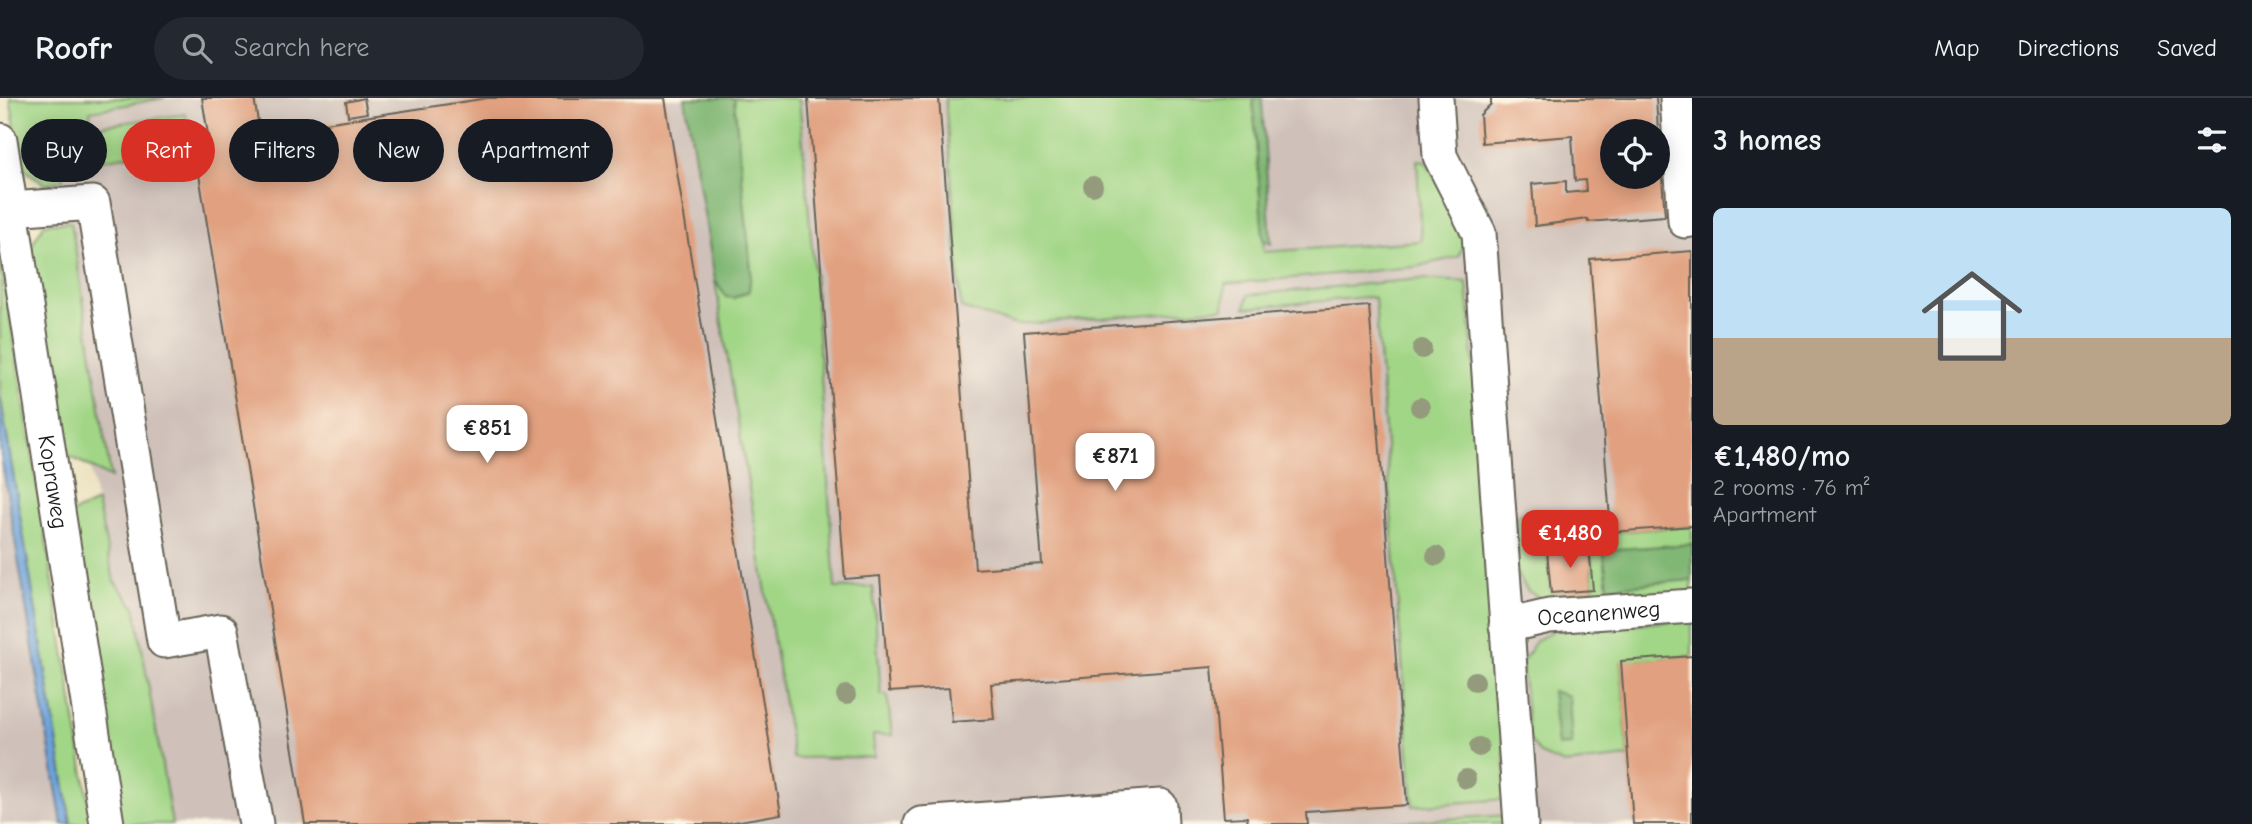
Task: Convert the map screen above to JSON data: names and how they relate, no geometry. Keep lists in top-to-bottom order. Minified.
{"streets":{"street":["Kopraweg","Oceanenweg"]},"page":{"header":"Roofr","search":"Search here","nav":["Map","Directions","Saved"],"heading":"3 homes","chip":["Buy","Rent","Filters","New","Apartment"],"list":[{"name":"€1,480/mo","note":"2 rooms · 76 m² · Apartment"}],"price":["€851","€871","€1,480"]}}
